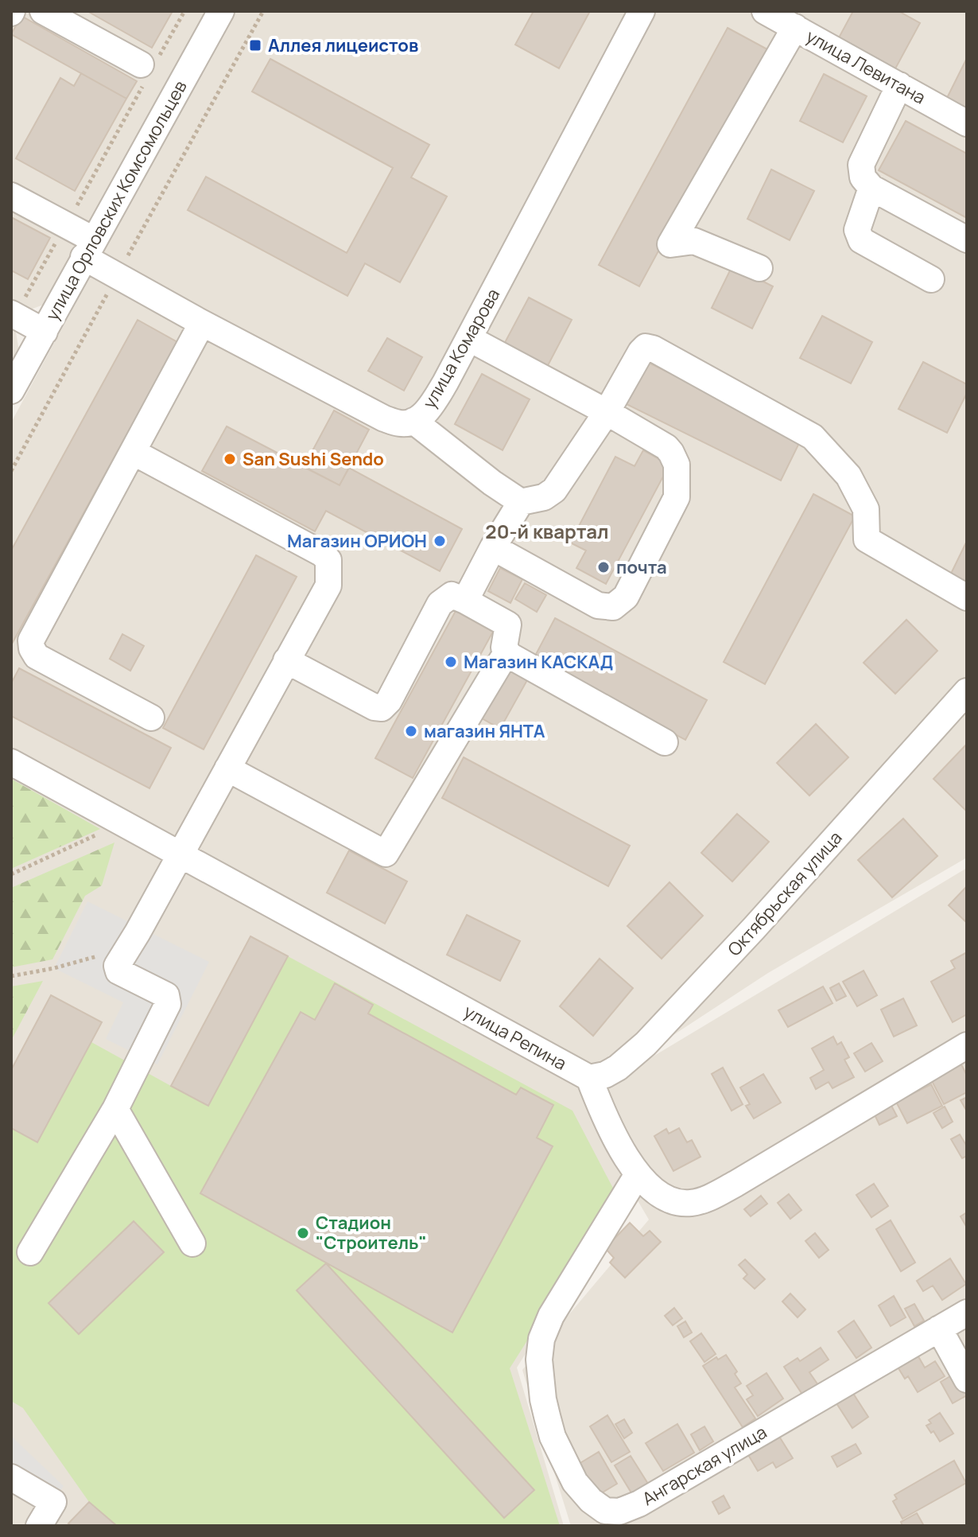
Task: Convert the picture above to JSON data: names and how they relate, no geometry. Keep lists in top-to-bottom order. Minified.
{"streets":{"street":["улица Левитана","улица Орловских Комсомольцев","улица Комарова","Октябрьская улица","улица Репина","Ангарская улица"]},"crossings":[["улица Орловских Комсомольцев","улица Комарова"],["Октябрьская улица","улица Репина"]],"districts":["20-й квартал"],"places":{"transit":["Аллея лицеистов"],"other":["San Sushi Sendo","Магазин ОРИОН","почта","Магазин КАСКАД","магазин ЯНТА","Стадион \"Строитель\""]}}
